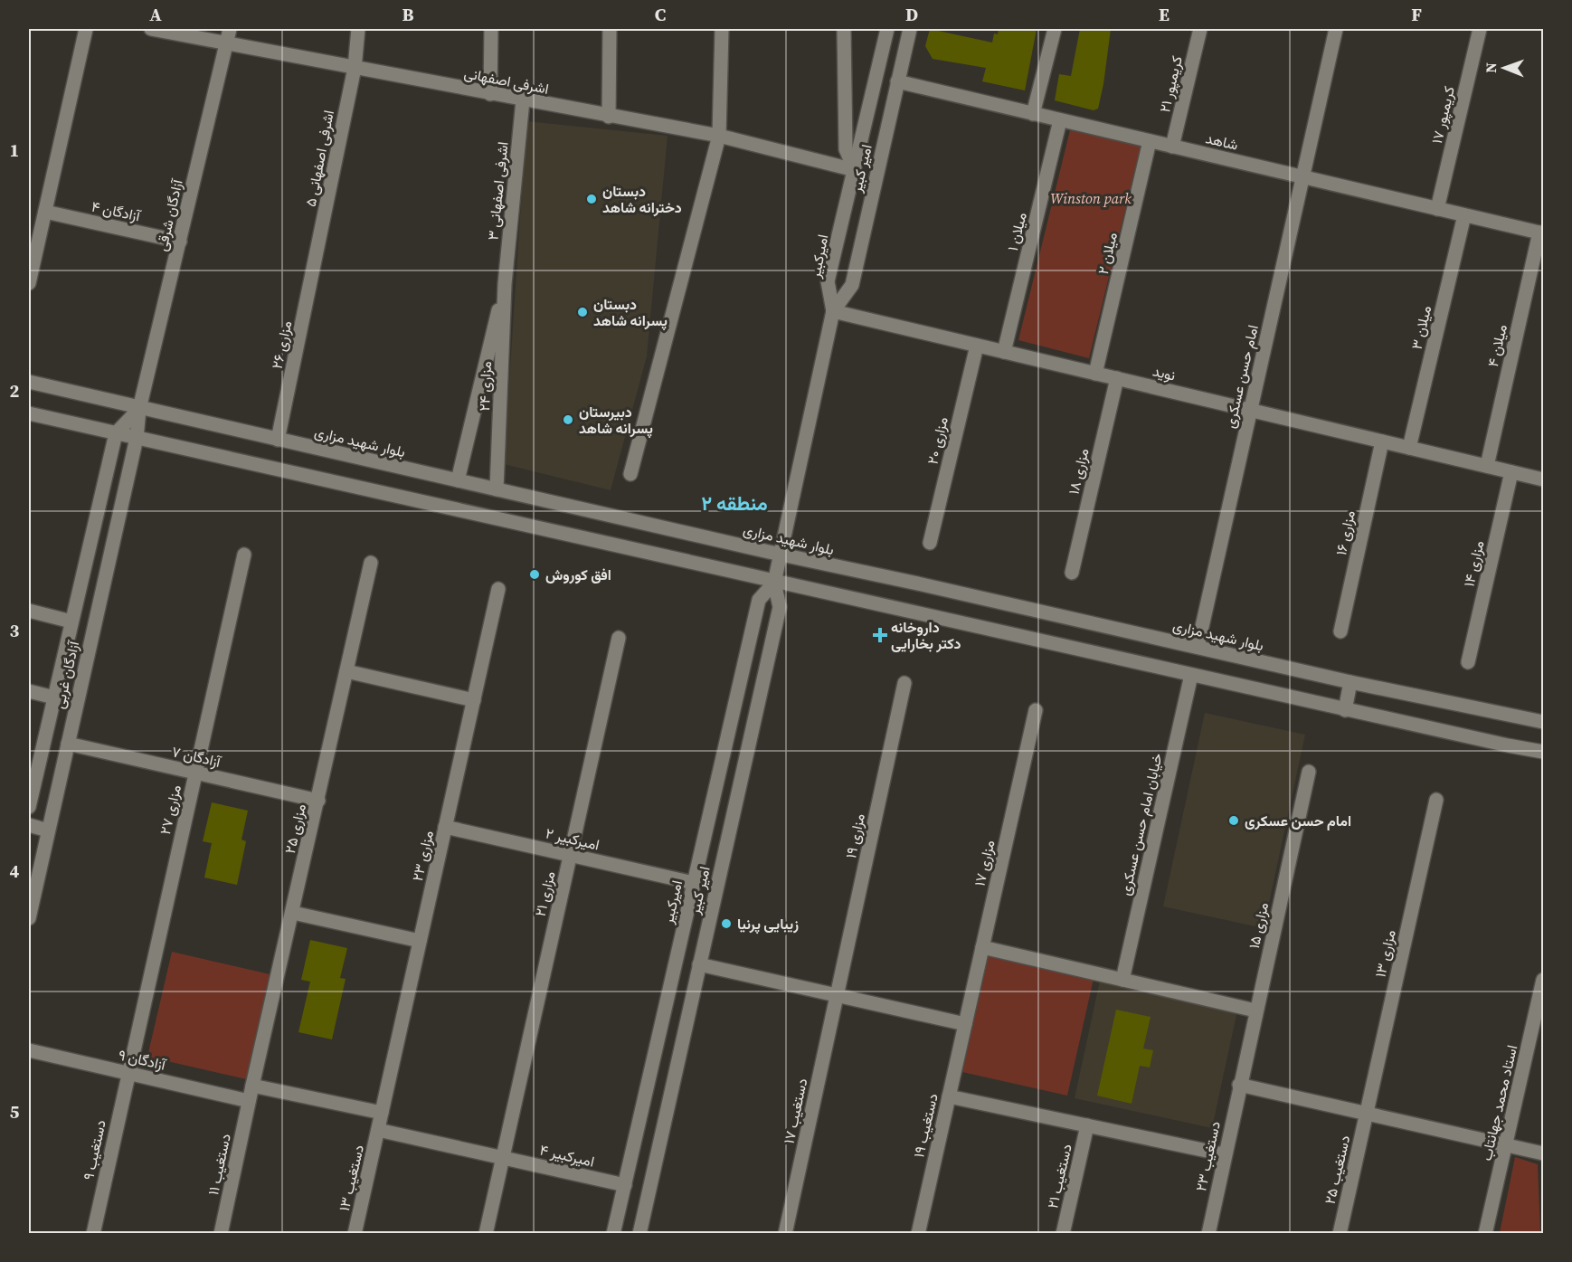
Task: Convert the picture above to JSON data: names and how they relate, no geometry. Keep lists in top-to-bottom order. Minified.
{"streets":{"street":["اشرفی اصفهانی","کریمپور ۲۱","کریمپور ۱۷","شاهد","اشرفی اصفهانی ۵","امیر کبیر","اشرفی اصفهانی ۳","آزادگان ۴","آزادگان شرقی","میلان ۱","میلان ۲","امیرکبیر","میلان ۳","مزاری ۲۶","میلان ۴","نوید","امام حسن عسکری","مزاری ۲۴","مزاری ۲۰","بلوار شهید مزاری","مزاری ۱۸","مزاری ۱۶","مزاری ۱۴","آزادگان غربی","آزادگان ۷","مزاری ۲۷","خیابان امام حسن عسکری","مزاری ۲۵","مزاری ۱۹","امیرکبیر ۲","مزاری ۲۳","مزاری ۱۷","مزاری ۲۱","مزاری ۱۵","مزاری ۱۳","آزادگان ۹","استاد محمد جهانتاب","دستغیب ۱۷","دستغیب ۱۹","دستغیب ۹","امیرکبیر ۴","دستغیب ۲۳","دستغیب ۱۱","دستغیب ۲۵","دستغیب ۲۱","دستغیب ۱۳"]},"crossings":[["اشرفی اصفهانی","اشرفی اصفهانی ۵"],["اشرفی اصفهانی","اشرفی اصفهانی ۳"],["اشرفی اصفهانی","آزادگان شرقی"],["اشرفی اصفهانی","امیرکبیر"],["کریمپور ۲۱","شاهد"],["کریمپور ۱۷","شاهد"],["شاهد","امیر کبیر"],["شاهد","میلان ۱"],["شاهد","میلان ۲"],["شاهد","میلان ۳"],["شاهد","میلان ۴"],["شاهد","امام حسن عسکری"],["اشرفی اصفهانی ۵","مزاری ۲۶"],["امیر کبیر","امیرکبیر"],["امیر کبیر","نوید"],["امیر کبیر","بلوار شهید مزاری"],["اشرفی اصفهانی ۳","مزاری ۲۴"],["آزادگان ۴","آزادگان شرقی"],["آزادگان شرقی","بلوار شهید مزاری"],["آزادگان شرقی","آزادگان غربی"],["میلان ۱","نوید"],["میلان ۲","نوید"],["امیرکبیر","نوید"],["امیرکبیر","بلوار شهید مزاری"],["امیرکبیر","امیرکبیر ۲"],["امیرکبیر","امیرکبیر ۴"],["میلان ۳","نوید"],["مزاری ۲۶","بلوار شهید مزاری"],["میلان ۴","نوید"],["نوید","امام حسن عسکری"],["نوید","مزاری ۲۰"],["نوید","مزاری ۱۸"],["نوید","مزاری ۱۶"],["نوید","مزاری ۱۴"],["امام حسن عسکری","بلوار شهید مزاری"],["مزاری ۲۴","بلوار شهید مزاری"],["آزادگان غربی","آزادگان ۷"],["آزادگان ۷","مزاری ۲۷"],["آزادگان ۷","مزاری ۲۵"],["مزاری ۲۷","آزادگان ۹"],["مزاری ۲۷","دستغیب ۹"],["مزاری ۲۵","آزادگان ۹"],["مزاری ۲۵","دستغیب ۱۱"],["مزاری ۱۹","دستغیب ۱۷"],["امیرکبیر ۲","مزاری ۲۳"],["امیرکبیر ۲","مزاری ۲۱"],["مزاری ۲۳","امیرکبیر ۴"],["مزاری ۲۳","دستغیب ۱۳"],["مزاری ۱۷","دستغیب ۱۹"],["مزاری ۲۱","امیرکبیر ۴"],["مزاری ۱۵","دستغیب ۲۳"],["مزاری ۱۳","دستغیب ۲۵"],["آزادگان ۹","دستغیب ۹"],["آزادگان ۹","دستغیب ۱۱"],["امیرکبیر ۴","دستغیب ۱۳"]],"districts":["منطقه ۲"],"parks":["Winston park"],"places":{"other":["دبستان دخترانه شاهد","دبستان پسرانه شاهد","دبیرستان پسرانه شاهد","افق کوروش","امام حسن عسکری","زیبایی پرنیا"],"health":["داروخانه دکتر بخارایی"]},"north":"left","grid":{"columns":["A","B","C","D","E","F"],"rows":["1","2","3","4","5"]}}
